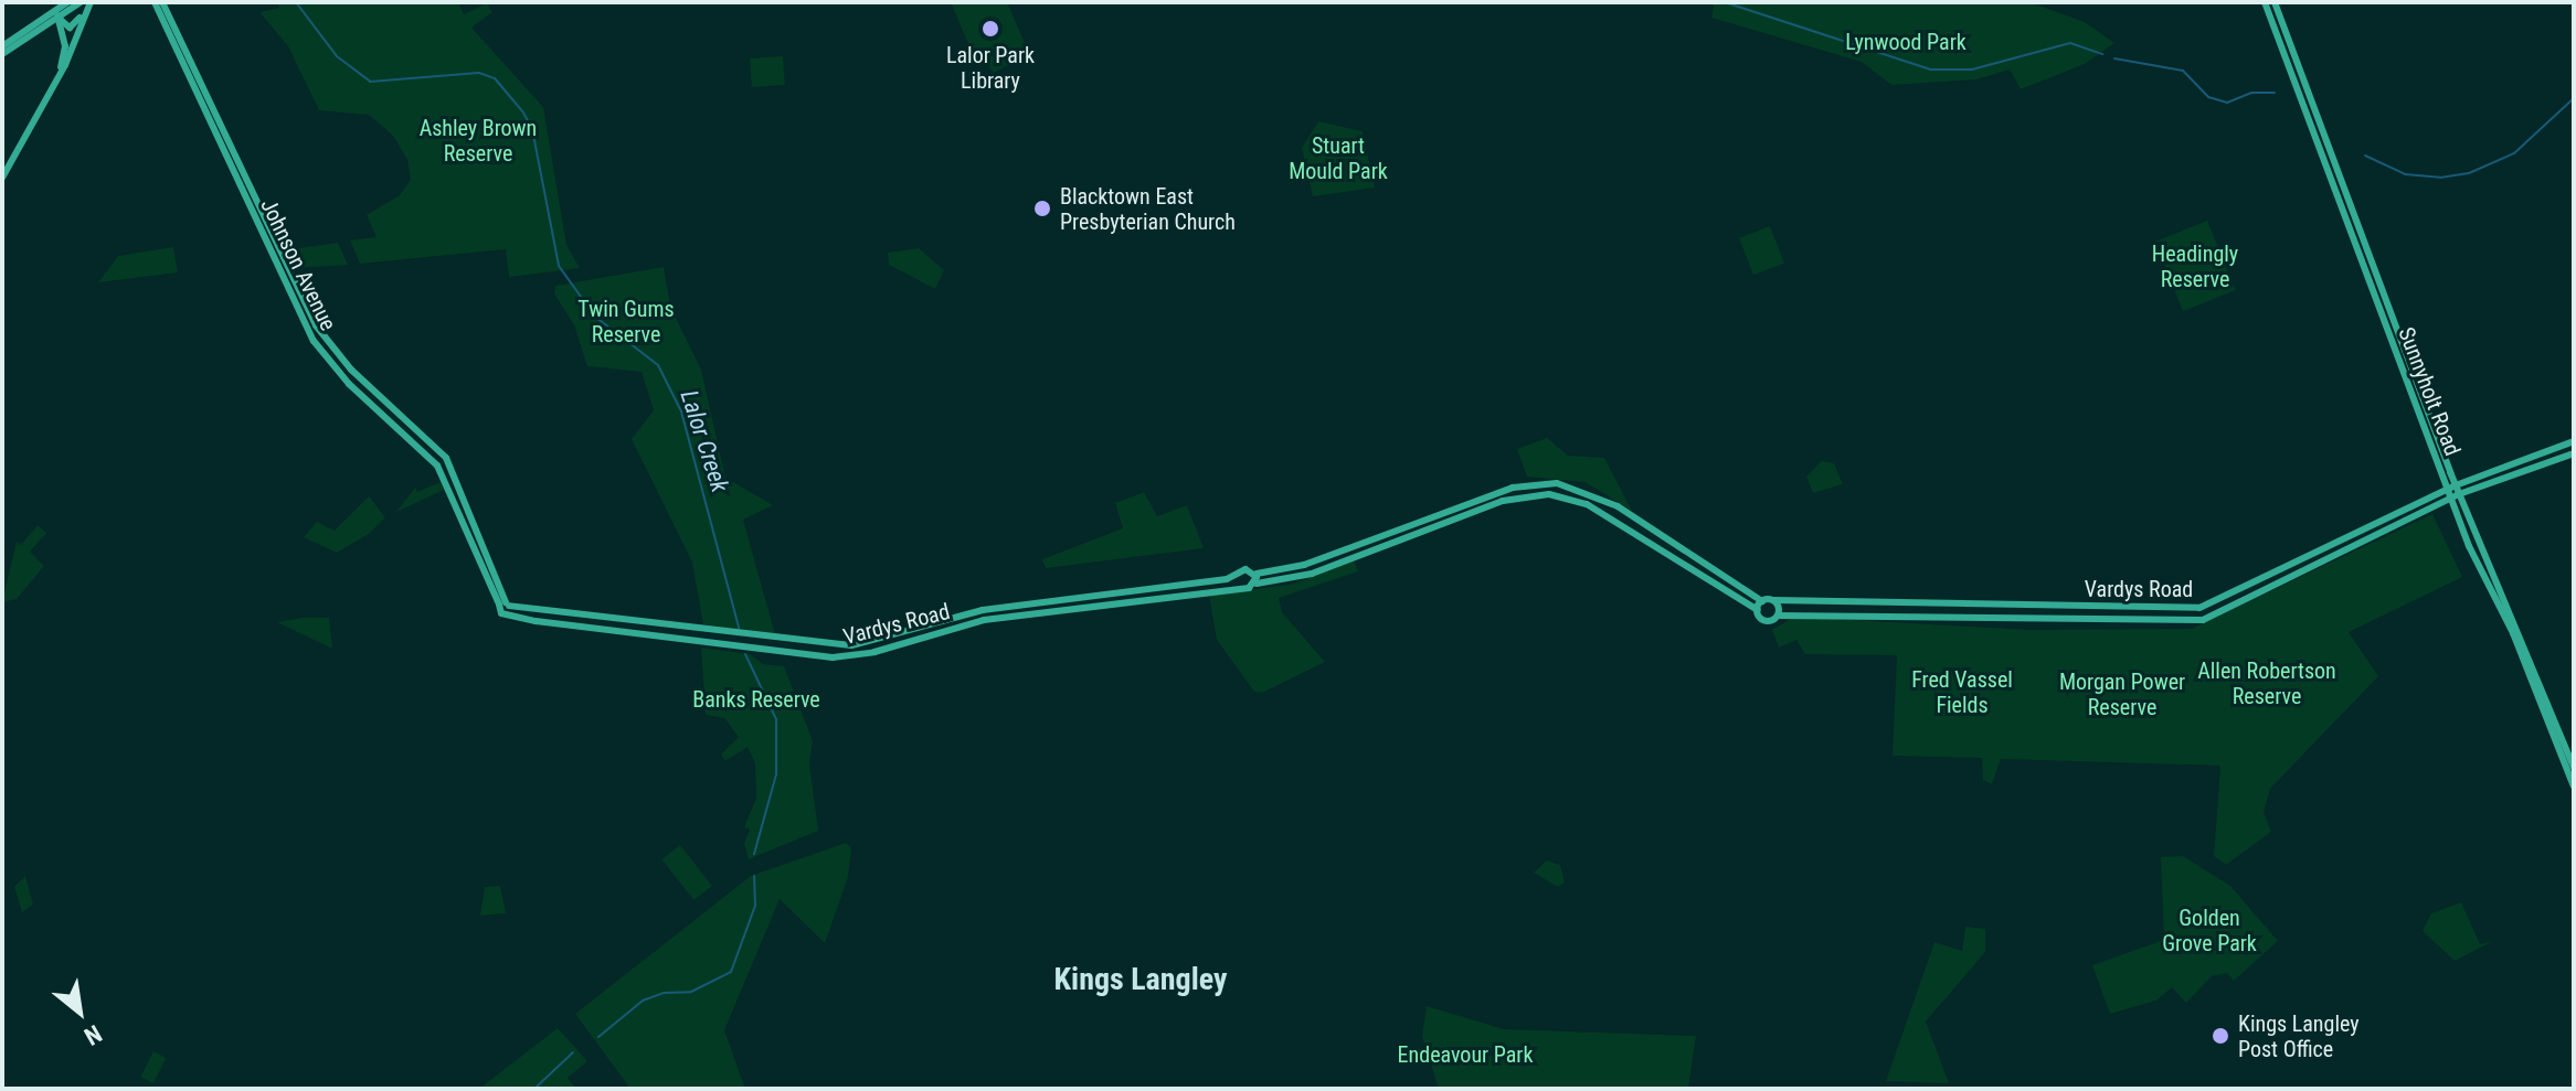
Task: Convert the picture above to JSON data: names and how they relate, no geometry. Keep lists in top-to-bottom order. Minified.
{"streets":{"main road":["Johnson Avenue","Sunnyholt Road","Vardys Road"]},"crossings":[["Johnson Avenue","Vardys Road"],["Sunnyholt Road","Vardys Road"]],"districts":["Kings Langley"],"water":["Lalor Creek"],"parks":["Lynwood Park","Ashley Brown Reserve","Stuart Mould Park","Headingly Reserve","Twin Gums Reserve","Allen Robertson Reserve","Fred Vassel Fields","Morgan Power Reserve","Banks Reserve","Golden Grove Park","Endeavour Park"],"places":["Lalor Park Library","Blacktown East Presbyterian Church","Kings Langley Post Office"],"north":"bottom right"}
